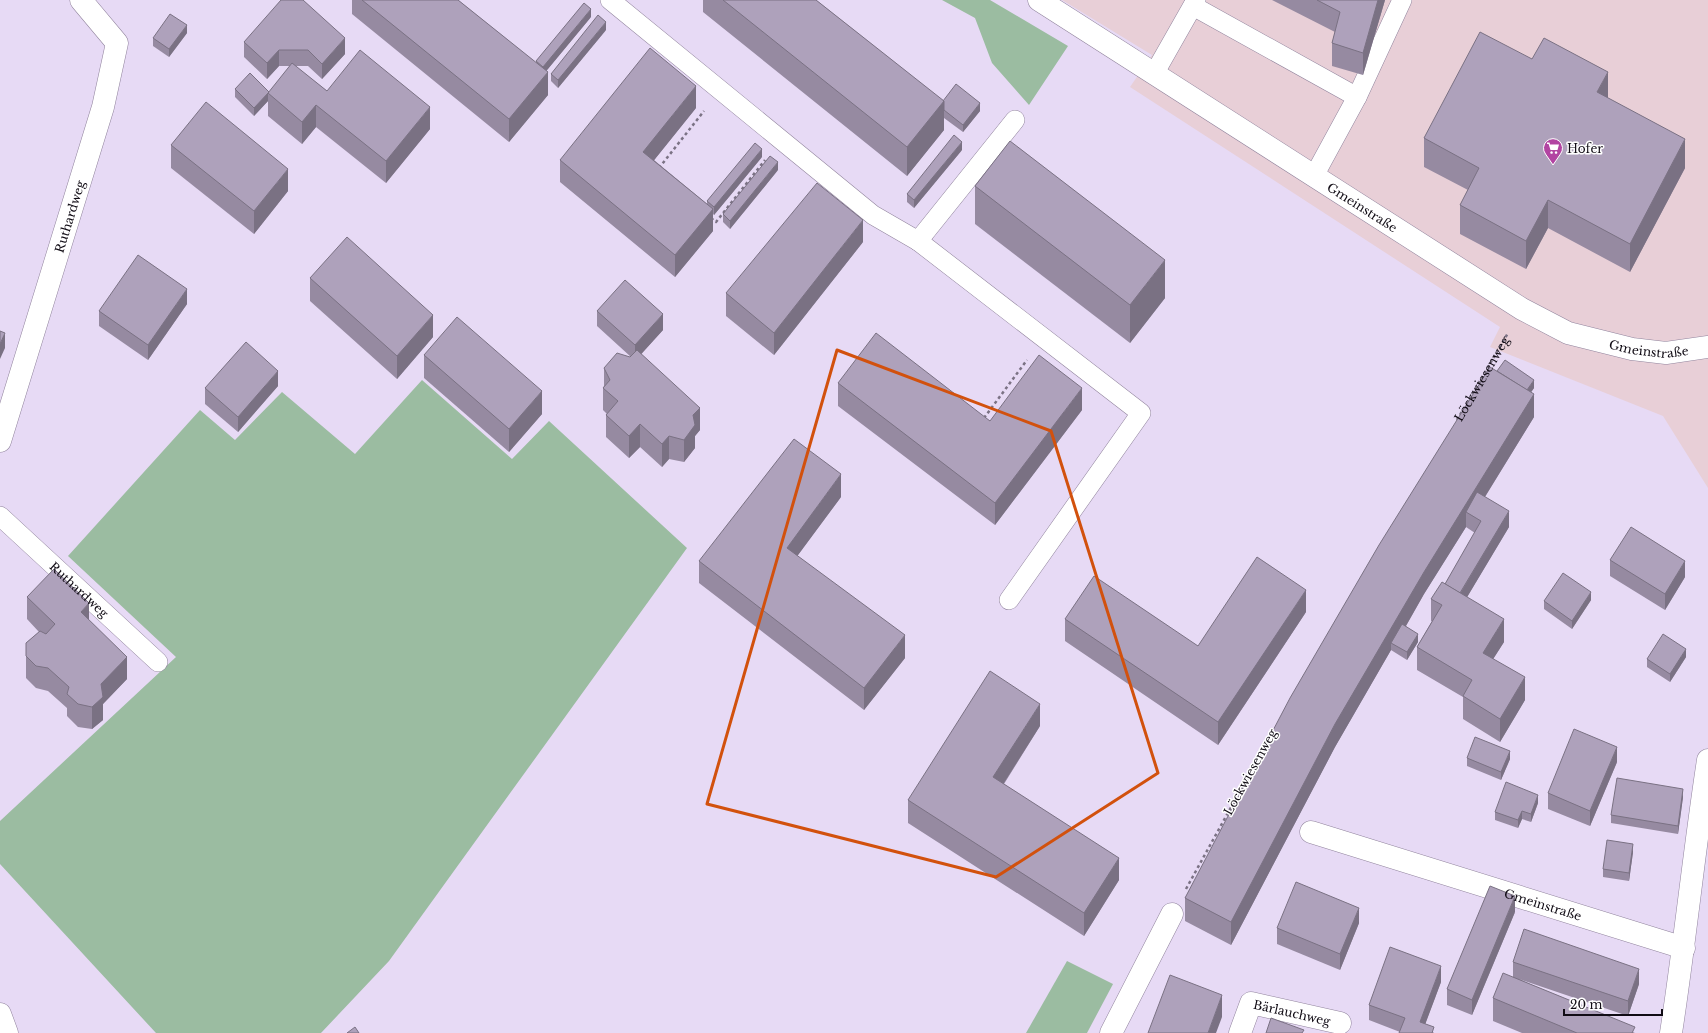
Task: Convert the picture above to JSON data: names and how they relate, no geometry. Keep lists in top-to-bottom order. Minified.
{"streets":{"street":["Gmeinstraße","Ruthardweg","Bärlauchweg"],"path":["Löckwiesenweg"]},"crossings":[["Gmeinstraße","Löckwiesenweg"]],"places":{"supermarket":["Hofer"]},"scale_bar":"20 m"}
